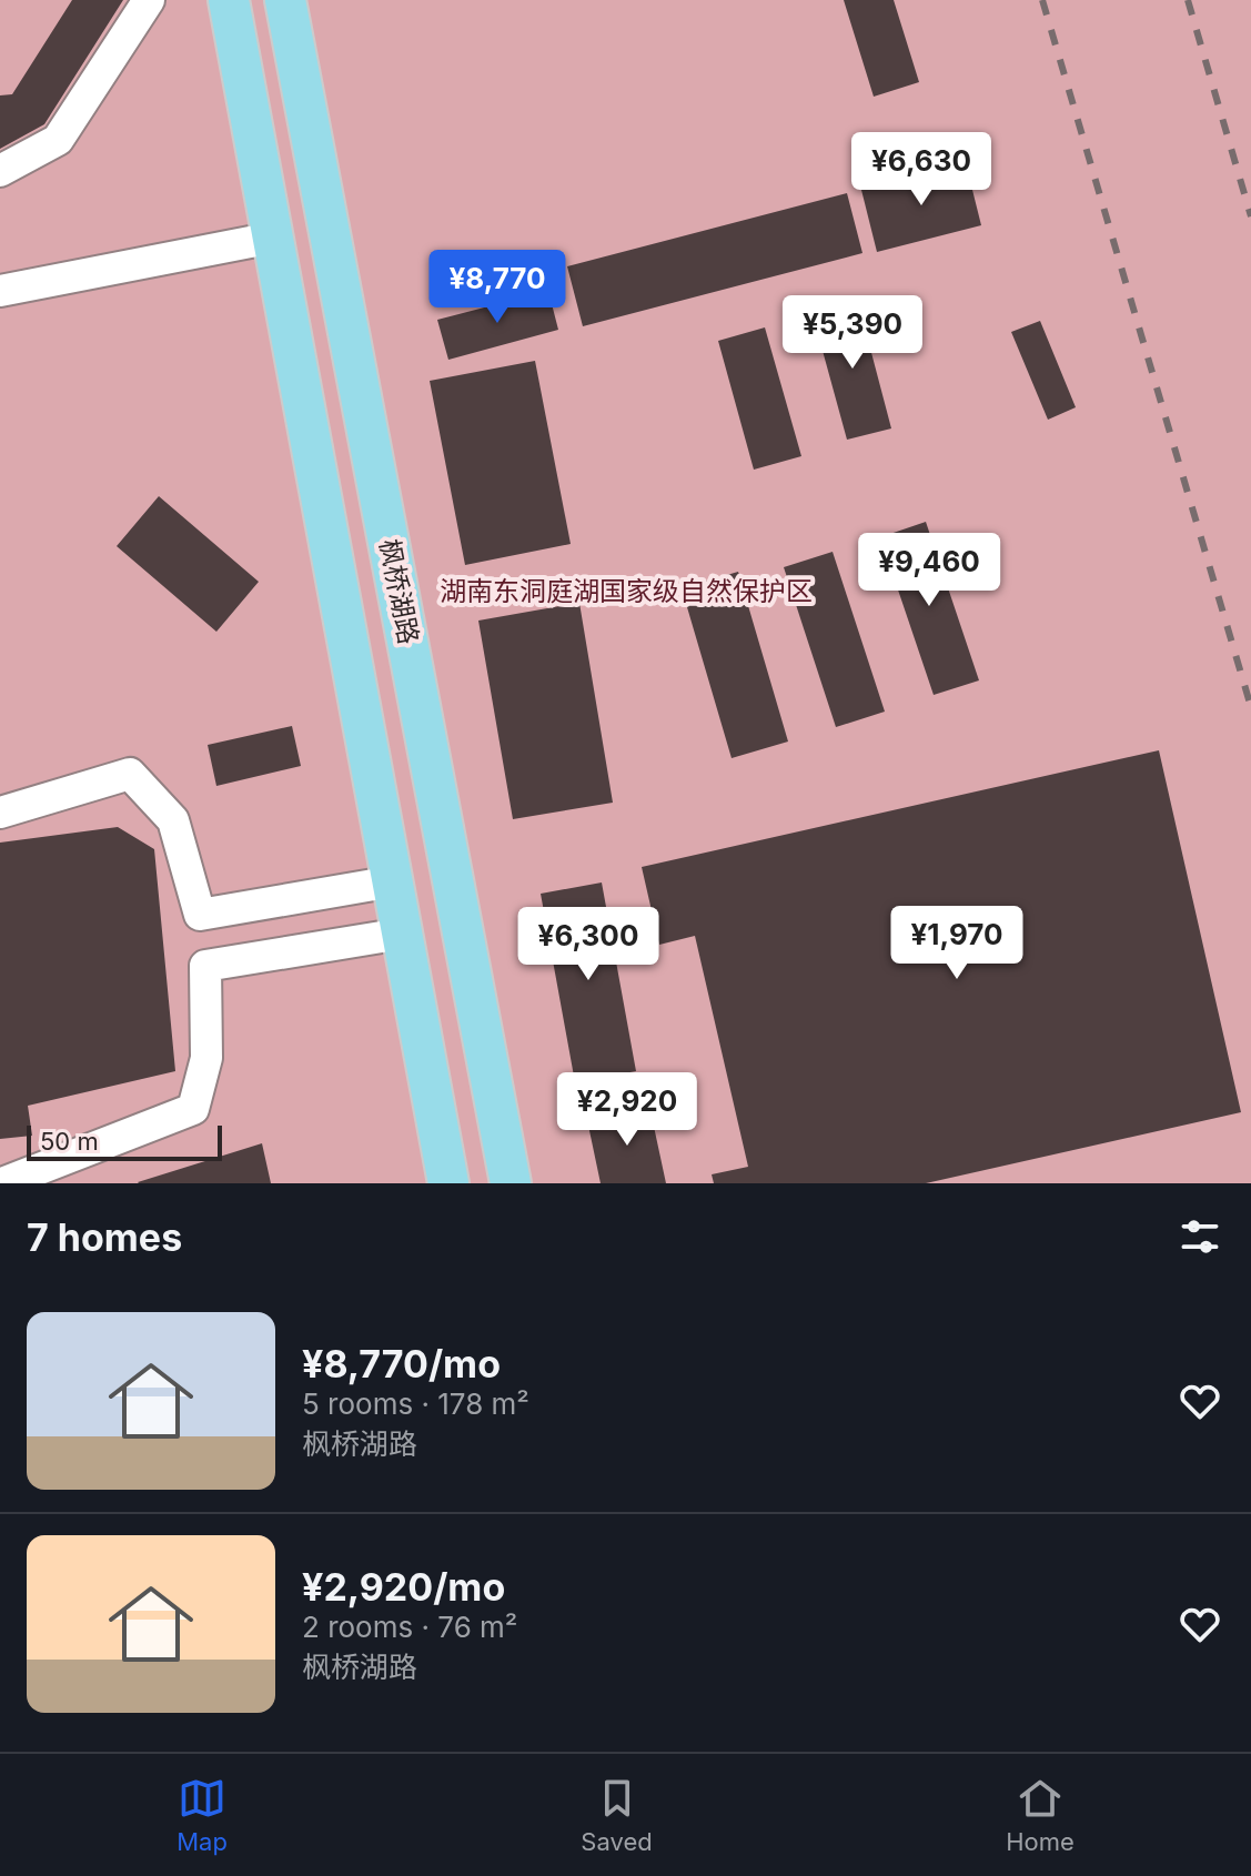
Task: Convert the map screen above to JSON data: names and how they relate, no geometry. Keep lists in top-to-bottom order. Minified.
{"streets":{"main road":["枫桥湖路"]},"parks":["湖南东洞庭湖国家级自然保护区"],"scale_bar":"50 m","page":{"price":["¥6,630","¥8,770","¥5,390","¥9,460","¥1,970","¥6,300","¥2,920"],"scale":"50 m","heading":"7 homes","list":[{"name":"¥8,770/mo","note":"5 rooms · 178 m² · 枫桥湖路"},{"name":"¥2,920/mo","note":"2 rooms · 76 m² · 枫桥湖路"}],"tabs":["Map","Saved","Home"]}}
